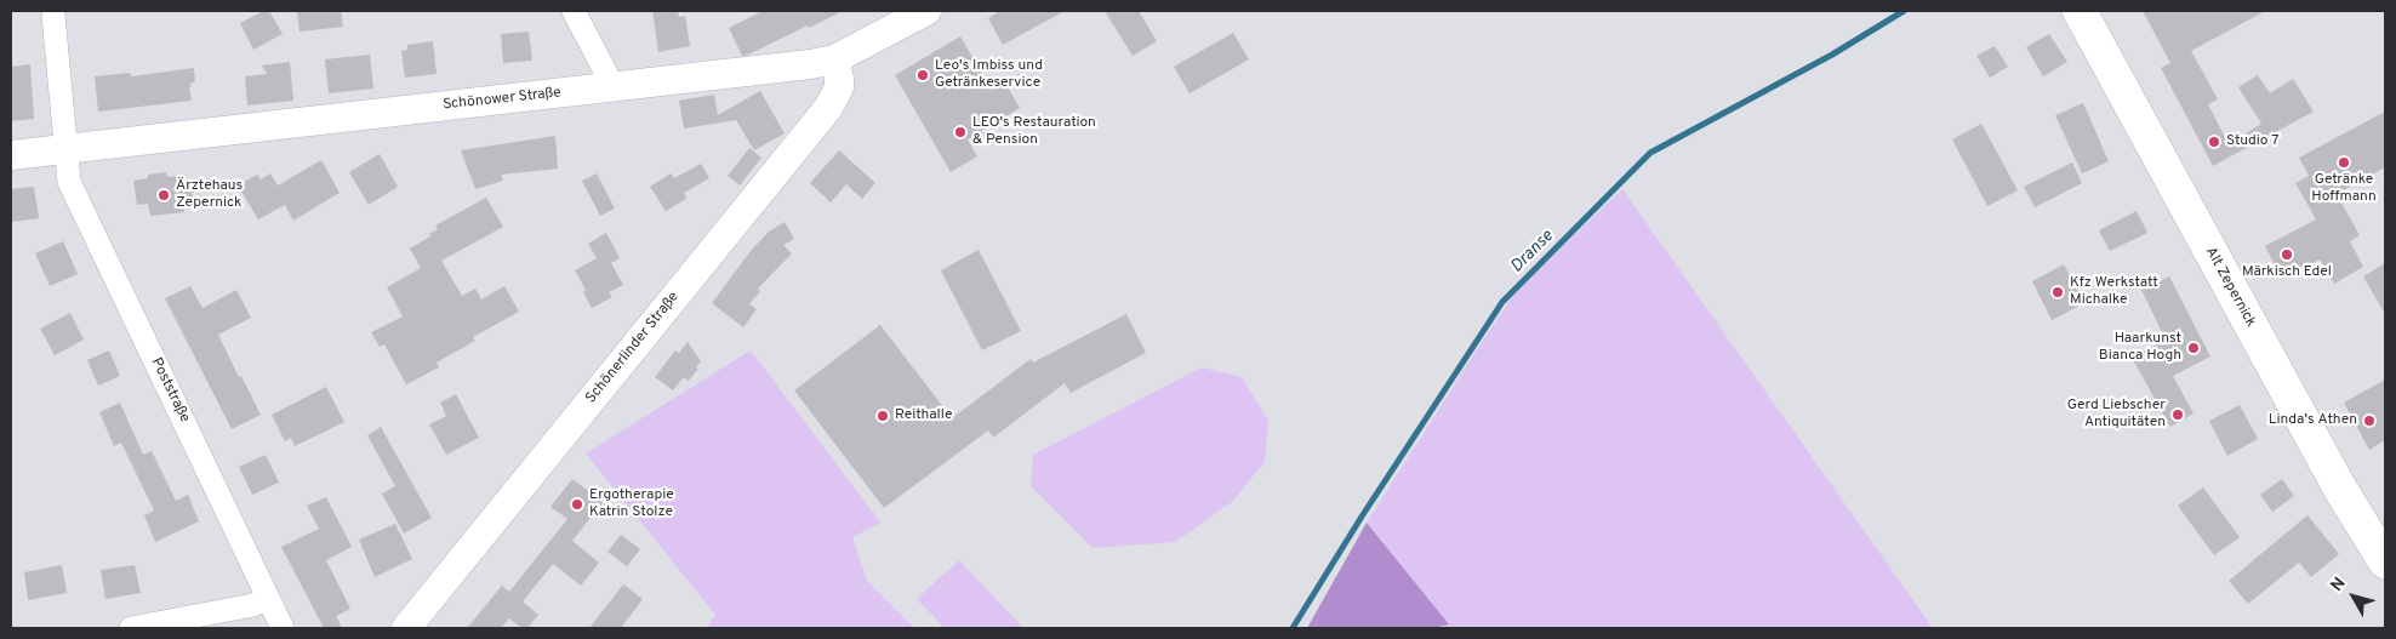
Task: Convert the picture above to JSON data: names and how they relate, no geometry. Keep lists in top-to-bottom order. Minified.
{"streets":{"main road":["Alt Zepernick"],"street":["Schönower Straße","Schönerlinder Straße","Poststraße"]},"crossings":[["Schönower Straße","Schönerlinder Straße"],["Schönower Straße","Poststraße"]],"water":["Dranse"],"places":["Leo's Imbiss und Getränkeservice","LEO's Restauration & Pension","Studio 7","Getränke Hoffmann","Ärztehaus Zepernick","Märkisch Edel","Kfz Werkstatt Michalke","Haarkunst Bianca Hogh","Gerd Liebscher Antiquitäten","Reithalle","Linda's Athen","Ergotherapie Katrin Stolze"],"north":"top left"}
